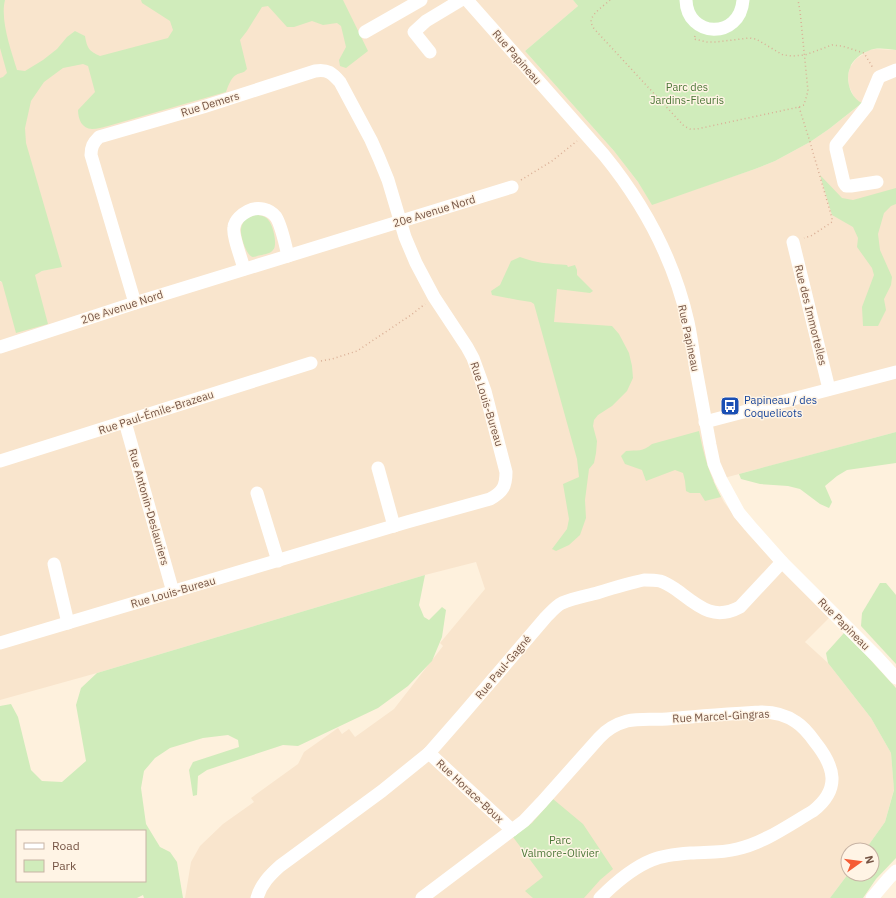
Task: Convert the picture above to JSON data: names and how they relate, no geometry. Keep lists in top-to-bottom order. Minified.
{"streets":{"street":["Rue Papineau","Rue Demers","20e Avenue Nord","Rue des Immortelles","Rue Louis-Bureau","Rue Paul-Émile-Brazeau","Rue Antonin-Deslauriers","Rue Paul-Gagné","Rue Marcel-Gingras","Rue Horace-Boux"]},"crossings":[["Rue Papineau","Rue Paul-Gagné"],["Rue Demers","20e Avenue Nord"],["Rue Demers","Rue Louis-Bureau"],["20e Avenue Nord","Rue Louis-Bureau"],["Rue Louis-Bureau","Rue Antonin-Deslauriers"],["Rue Paul-Émile-Brazeau","Rue Antonin-Deslauriers"],["Rue Paul-Gagné","Rue Horace-Boux"],["Rue Marcel-Gingras","Rue Horace-Boux"]],"parks":["Parc des Jardins-Fleuris","Parc Valmore-Olivier"],"places":{"bus stop":["Papineau / des Coquelicots"]},"legend":["Road","Park"],"north":"right"}
